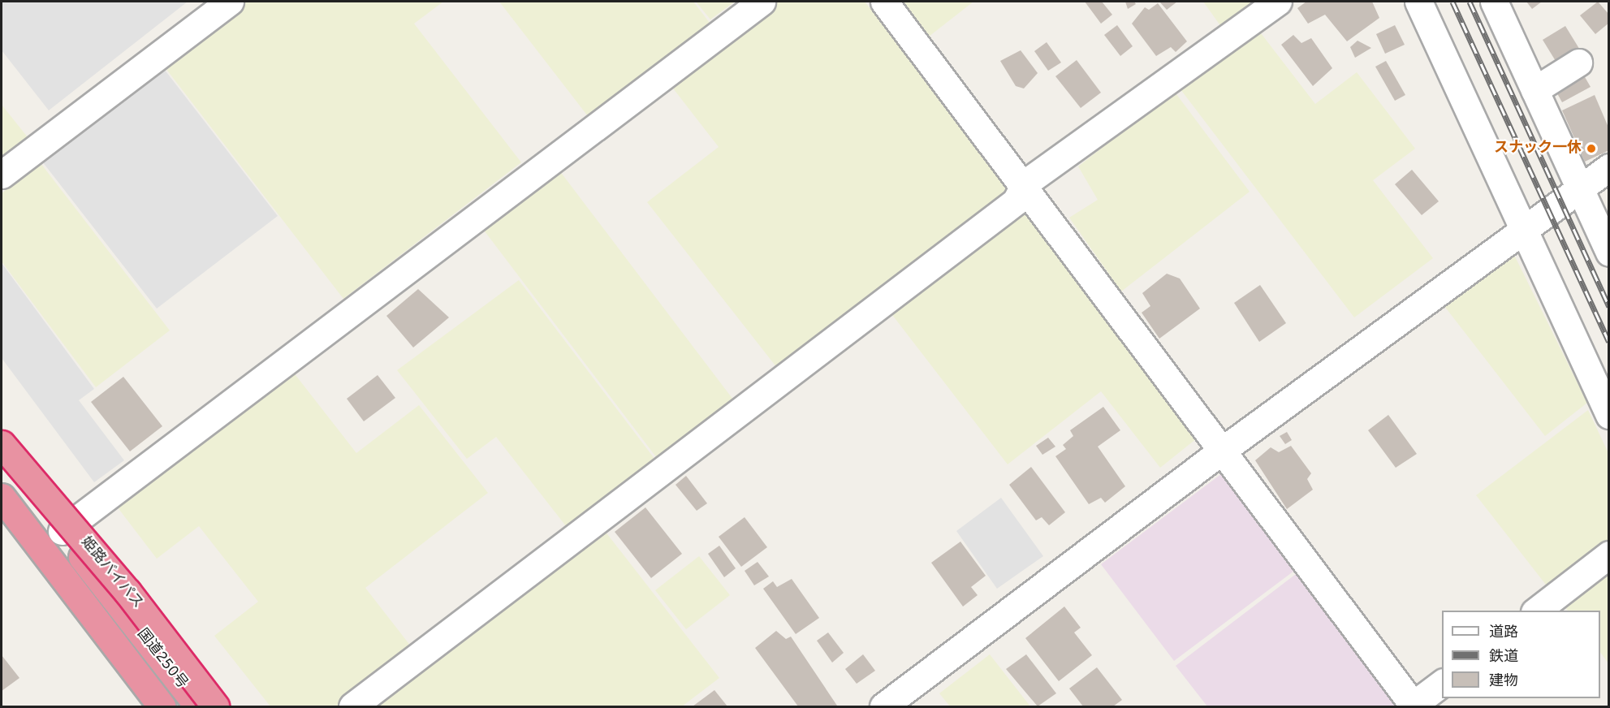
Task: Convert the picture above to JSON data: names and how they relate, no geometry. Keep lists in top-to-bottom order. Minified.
{"streets":{"highway":["姫路バイパス","国道250号"]},"places":["スナック一休"],"legend":["道路","鉄道","建物"]}
